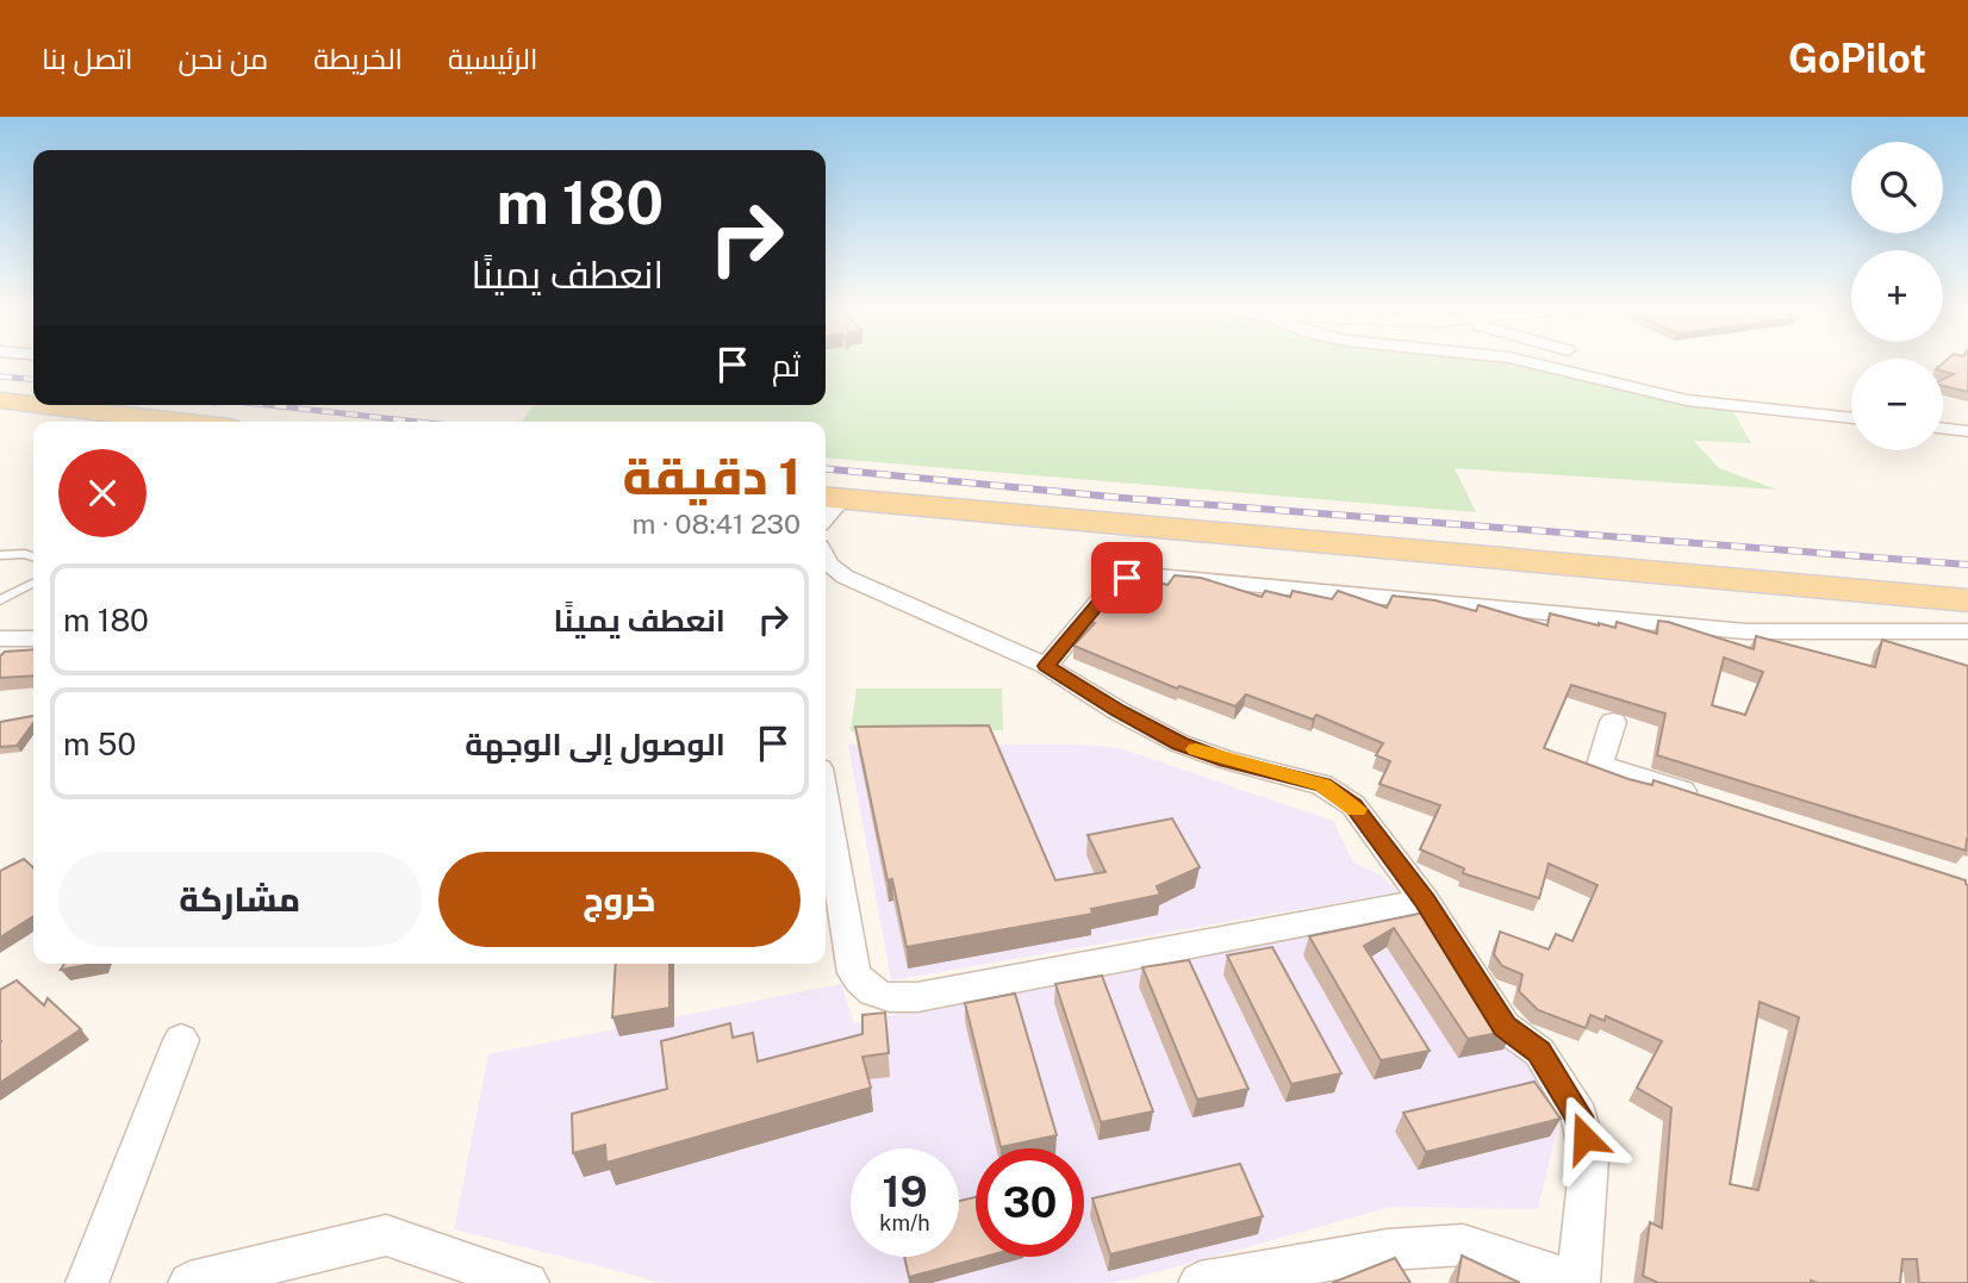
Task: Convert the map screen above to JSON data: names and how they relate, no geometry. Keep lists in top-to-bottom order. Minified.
{"page":{"header":"GoPilot","nav":["الرئيسية","الخريطة","من نحن","اتصل بنا"],"map_buttons":["+","−"],"turn":["180 m","انعطف يمينًا"],"then":"ثم","heading":["1 دقيقة","230 m · 08:41"],"list":[{"name":"انعطف يمينًا","value":"180 m"},{"name":"الوصول إلى الوجهة","value":"50 m"}],"buttons":["خروج","مشاركة"],"speed":"19 km/h","limit":"30"}}
